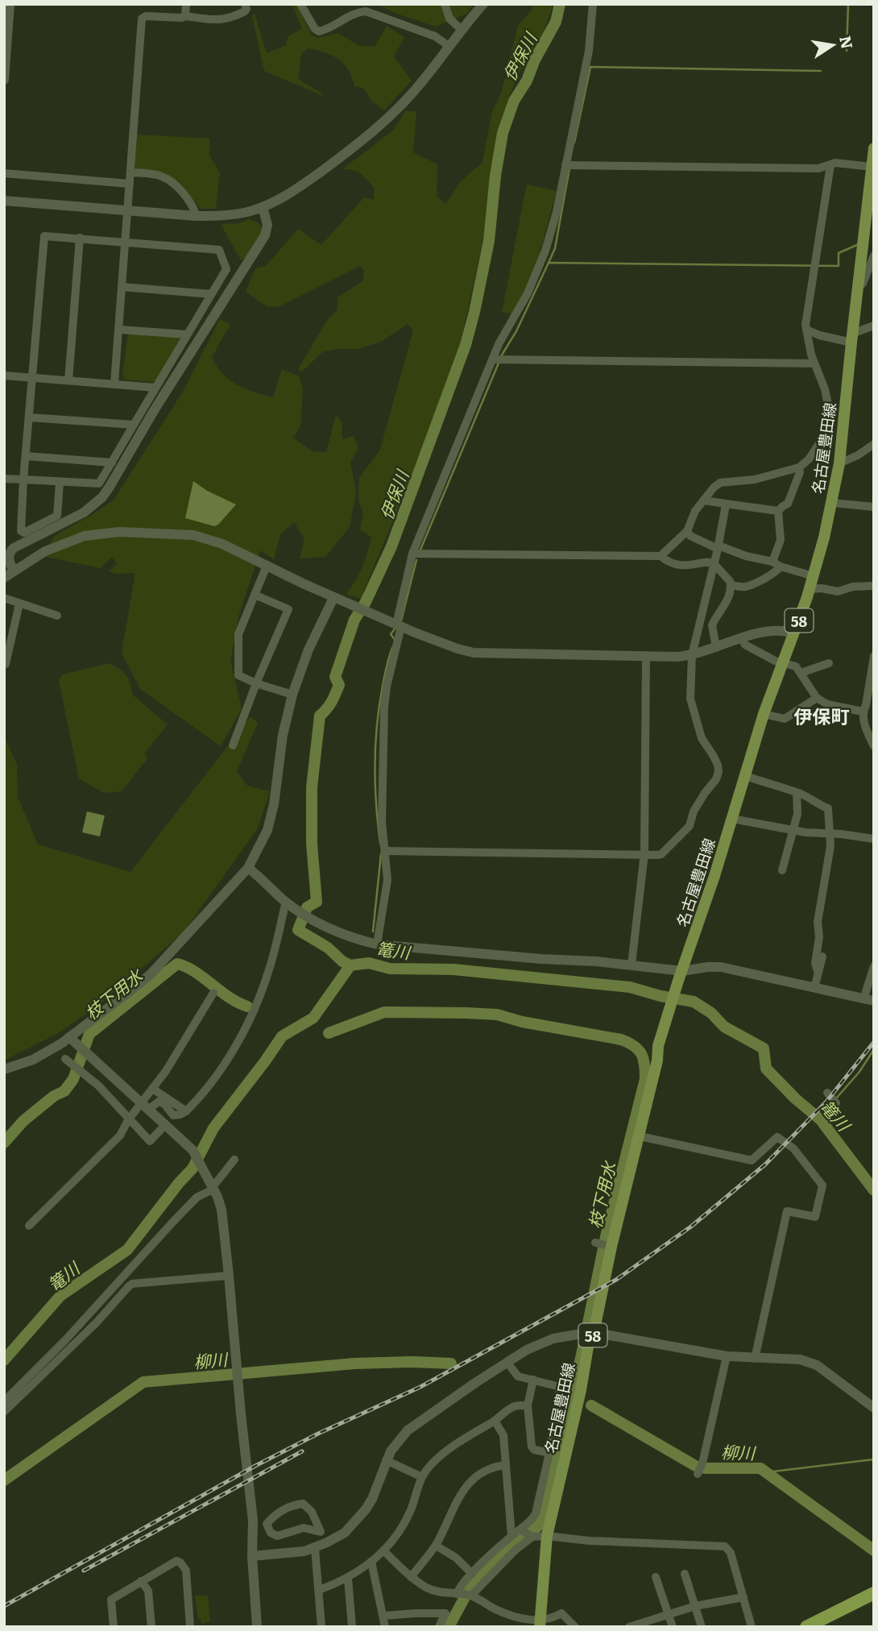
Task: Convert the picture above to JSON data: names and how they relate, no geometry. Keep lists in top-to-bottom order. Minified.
{"streets":{"main road":["名古屋豊田線","58"]},"districts":["伊保町"],"water":["伊保川","篭川","枝下用水","柳川"],"north":"right"}
